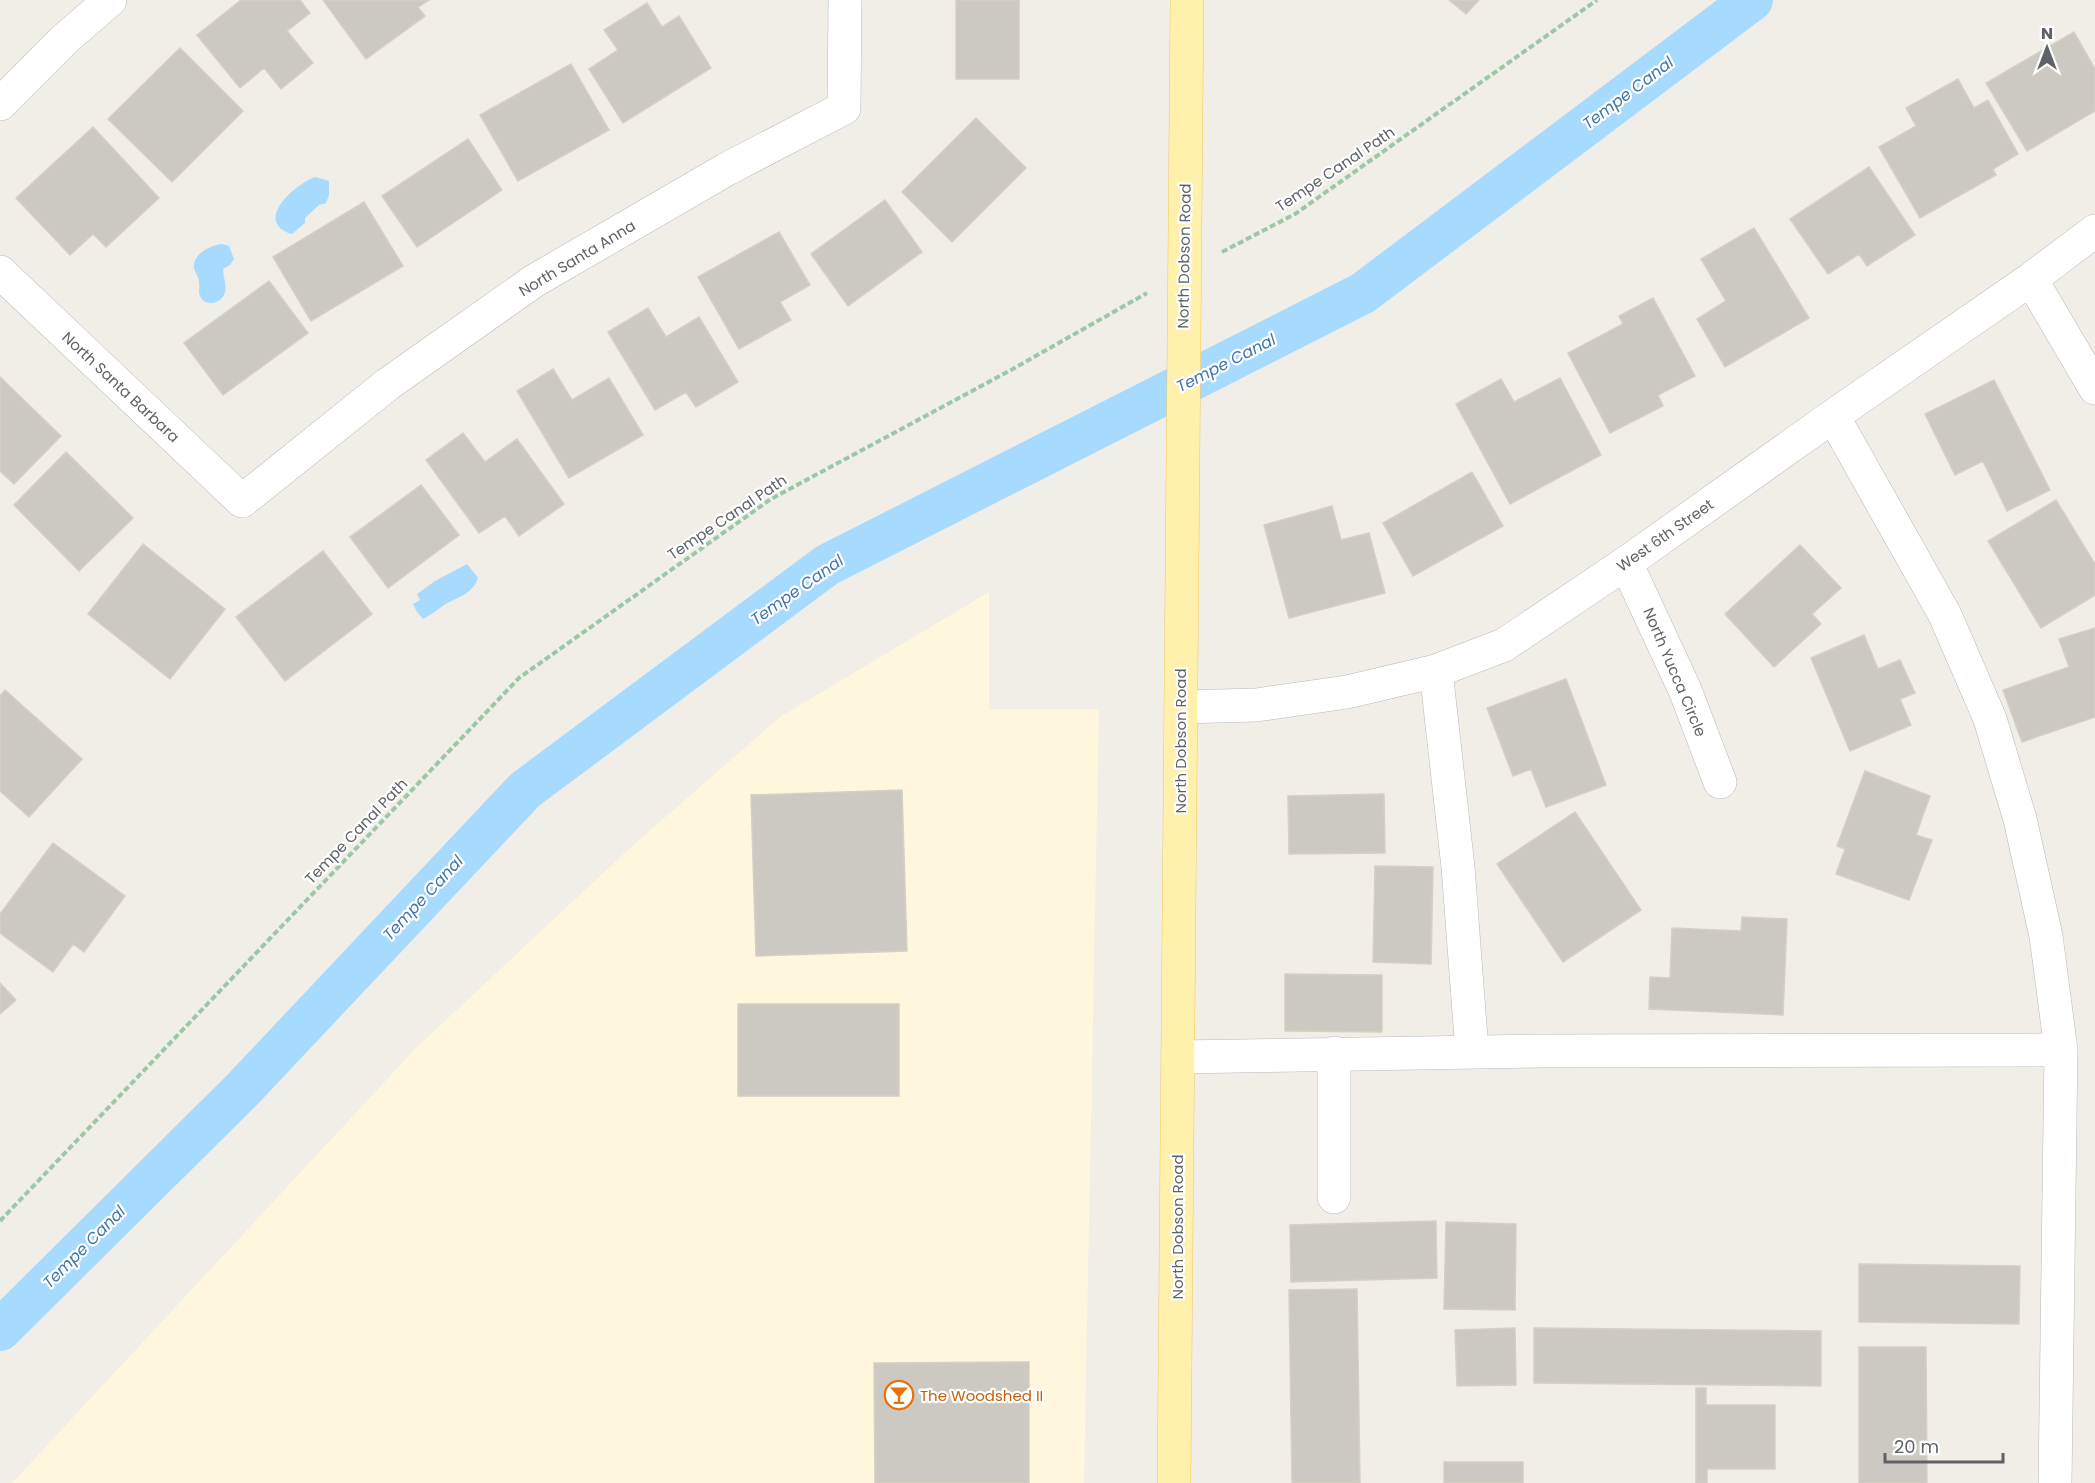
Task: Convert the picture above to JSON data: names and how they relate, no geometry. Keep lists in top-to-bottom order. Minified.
{"streets":{"main road":["North Dobson Road"],"street":["North Santa Anna","North Santa Barbara","West 6th Street","North Yucca Circle"],"path":["Tempe Canal Path"]},"crossings":[["Tempe Canal Path","North Dobson Road"],["North Dobson Road","West 6th Street"],["North Santa Anna","North Santa Barbara"],["West 6th Street","North Yucca Circle"]],"water":["Tempe Canal"],"places":{"bar":["The Woodshed II"]},"scale_bar":"20 m","north":"top"}
